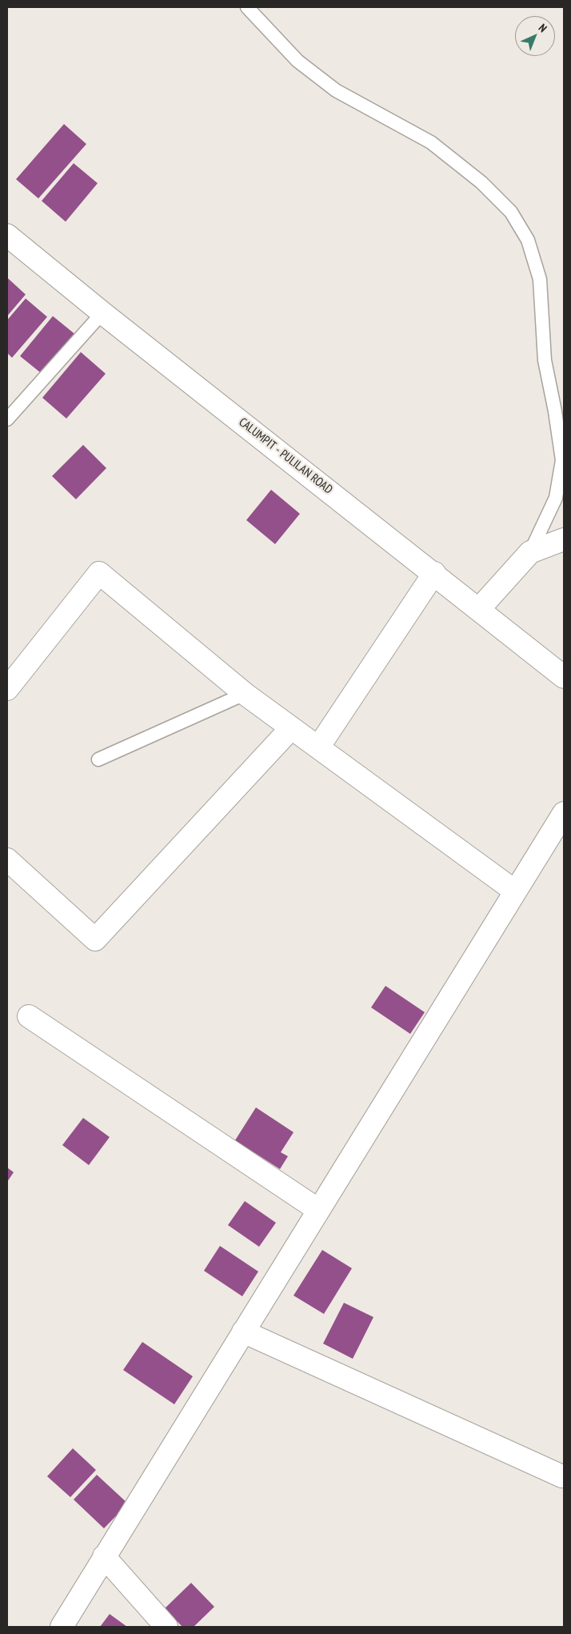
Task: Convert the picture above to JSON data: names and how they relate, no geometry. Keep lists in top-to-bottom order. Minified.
{"streets":{"street":["CALUMPIT - PULILAN ROAD"]},"north":"top right"}
